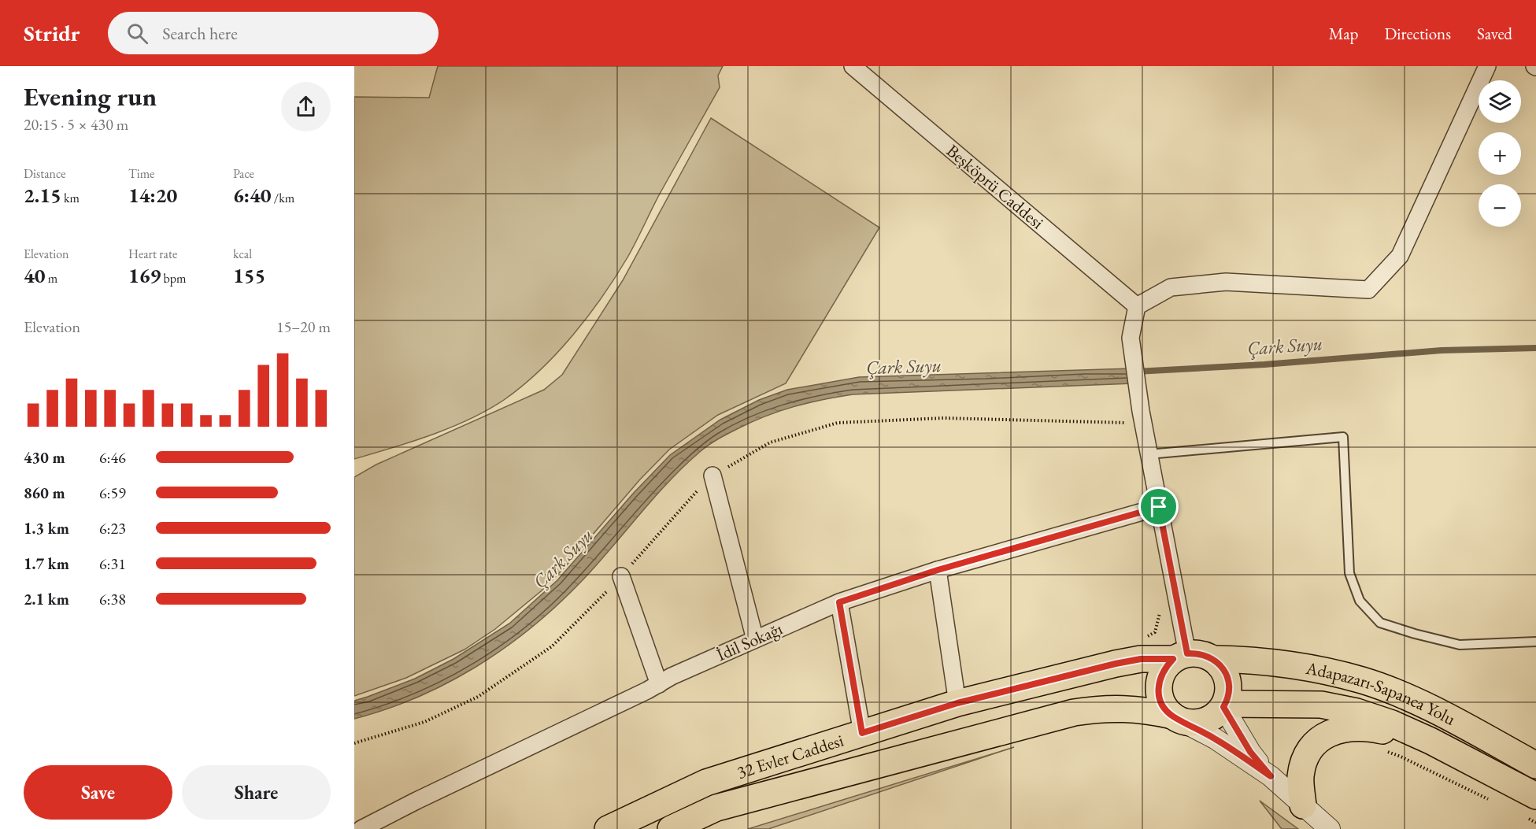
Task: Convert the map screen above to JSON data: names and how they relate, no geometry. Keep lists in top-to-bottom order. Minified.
{"streets":{"main road":["Adapazarı-Sapanca Yolu","32 Evler Caddesi"],"street":["Beşköprü Caddesi","İdil Sokağı"]},"crossings":[["Adapazarı-Sapanca Yolu","32 Evler Caddesi"]],"water":["Çark Suyu"],"page":{"header":"Stridr","search":"Search here","nav":["Map","Directions","Saved"],"heading":["Evening run","20:15 · 5 × 430 m"],"map_buttons":["+","−"],"stats":[["Distance","2.15 km"],["Time","14:20"],["Pace","6:40 /km"],["Elevation","40 m"],["Heart rate","169 bpm"],["kcal","155"]],"chart":["Elevation","15–20 m"],"list":[{"name":"430 m","note":"6:46"},{"name":"860 m","note":"6:59"},{"name":"1.3 km","note":"6:23"},{"name":"1.7 km","note":"6:31"},{"name":"2.1 km","note":"6:38"}],"buttons":["Save","Share"]}}
